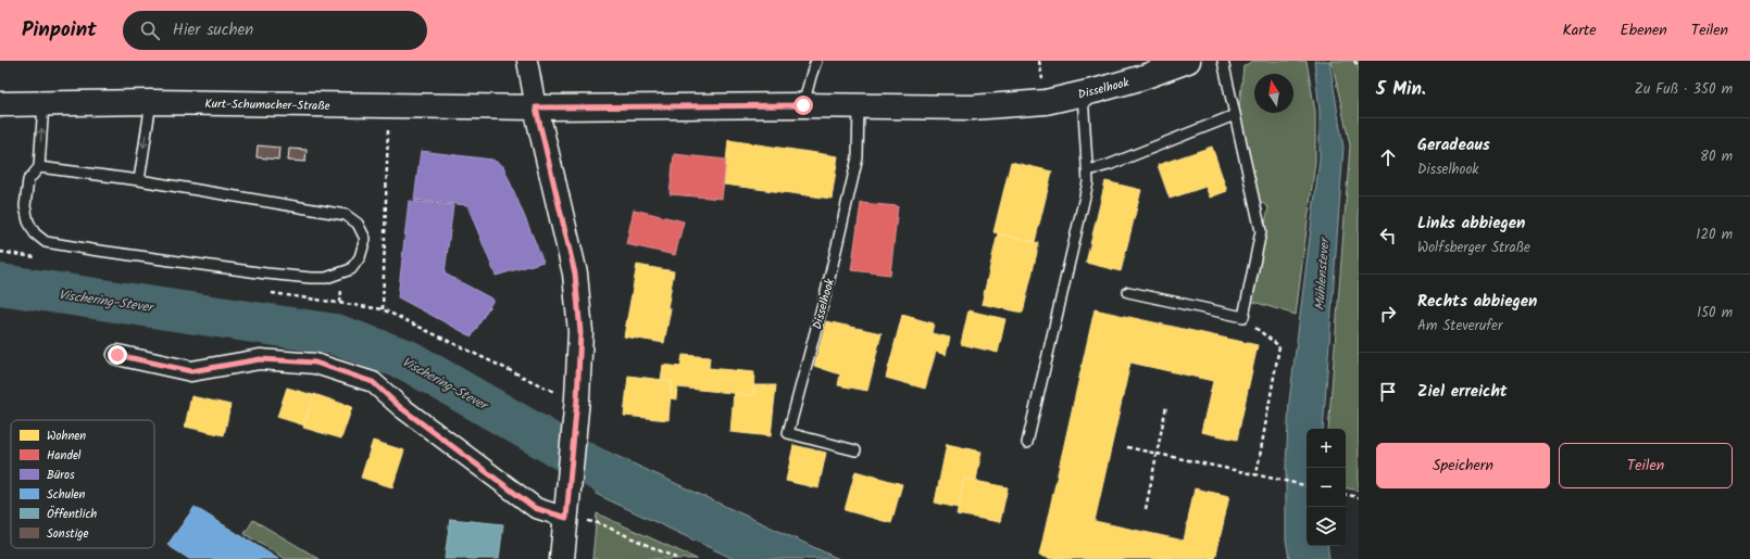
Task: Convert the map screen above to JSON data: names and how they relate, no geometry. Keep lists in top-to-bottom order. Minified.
{"streets":{"main road":["Disselhook","Kurt-Schumacher-Straße"]},"crossings":[["Disselhook","Kurt-Schumacher-Straße"]],"water":["Mühlenstever","Vischering-Stever"],"legend":["Wohnen","Handel","Büros","Schulen","Öffentlich","Sonstige"],"north":"top","page":{"header":"Pinpoint","search":"Hier suchen","nav":["Karte","Ebenen","Teilen"],"heading":["5 Min.","Zu Fuß · 350 m"],"list":[["Geradeaus","Disselhook","80 m"],["Links abbiegen","Wolfsberger Straße","120 m"],["Rechts abbiegen","Am Steverufer","150 m"],"Ziel erreicht"],"map_buttons":["+","−"],"buttons":["Speichern","Teilen"]}}
